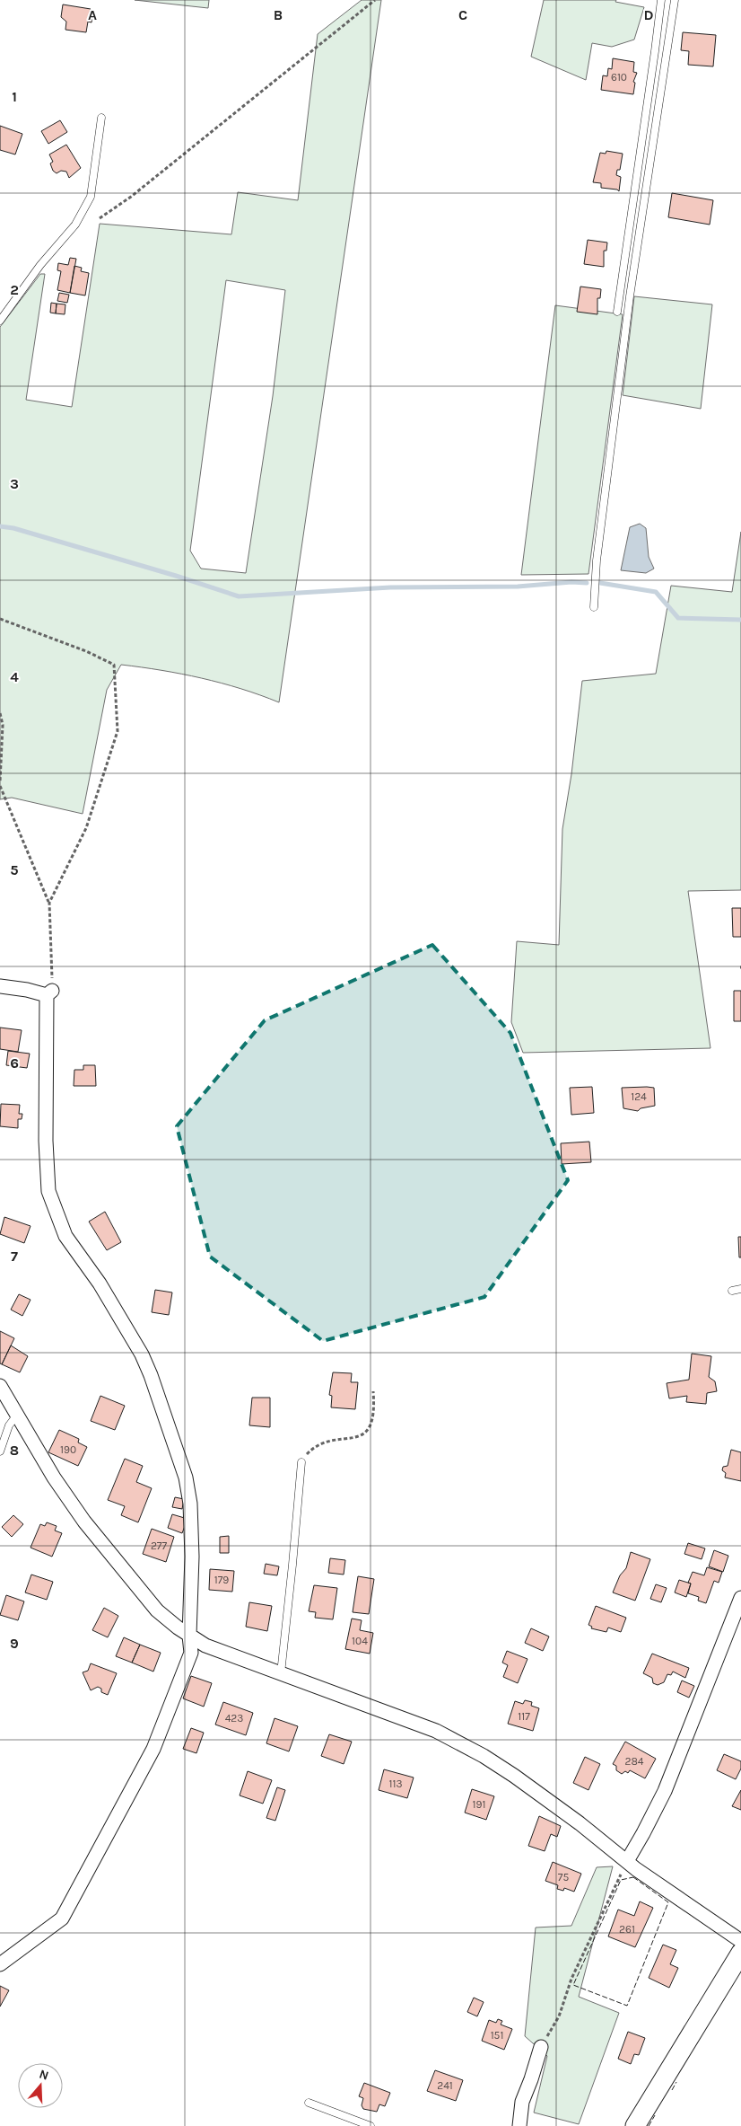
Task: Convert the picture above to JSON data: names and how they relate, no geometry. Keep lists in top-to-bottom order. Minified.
{"house_numbers":["610","124","190","277","179","104","117","423","284","113","191","75","261","151","241"],"north":"top","grid":{"columns":["A","B","C","D"],"rows":["1","2","3","4","5","6","7","8","9"]}}
